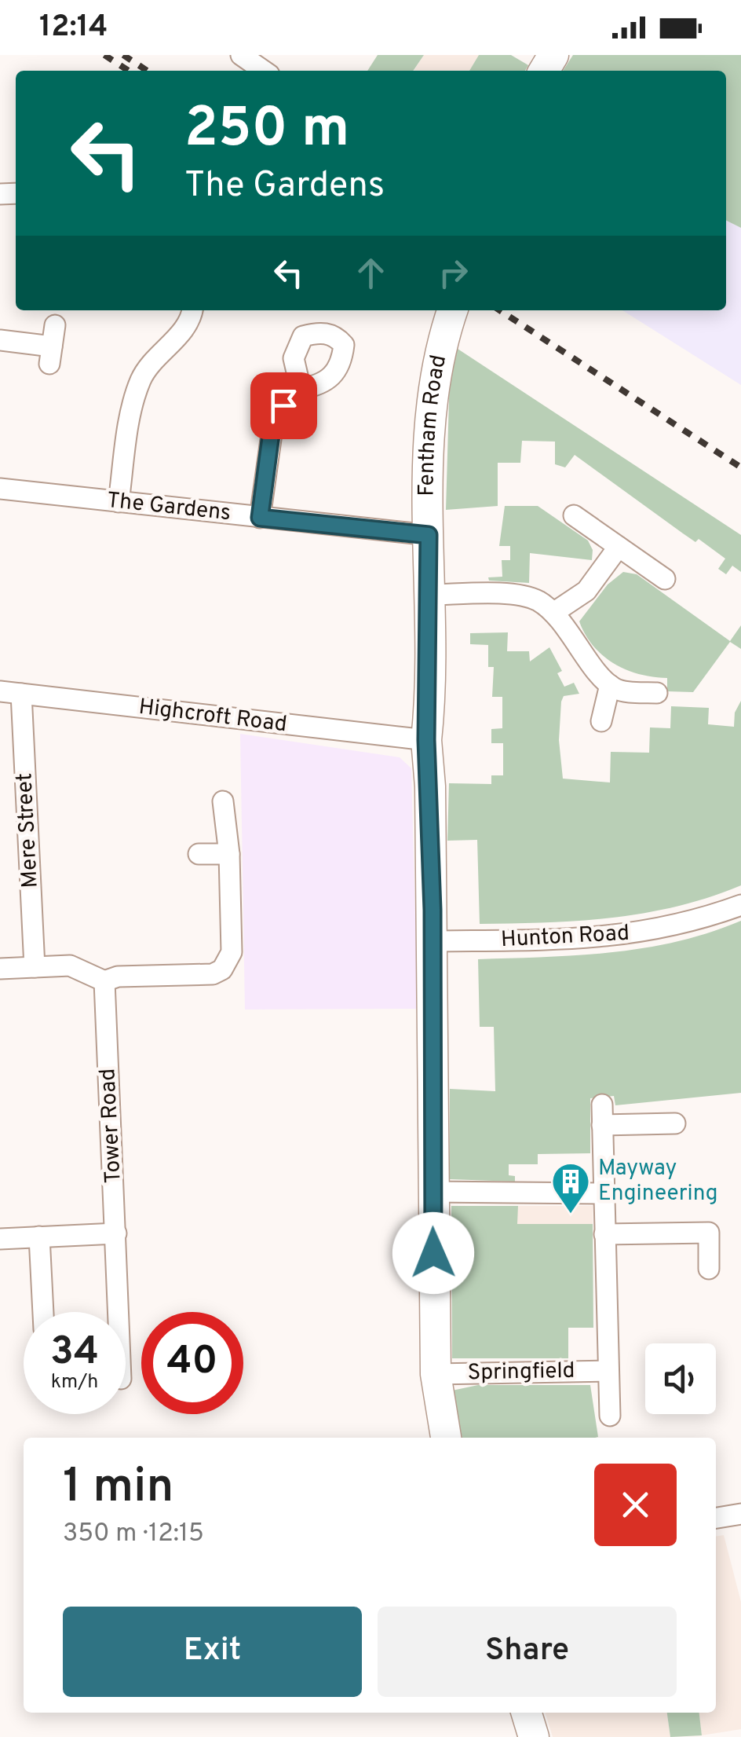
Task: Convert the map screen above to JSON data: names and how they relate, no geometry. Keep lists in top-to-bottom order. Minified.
{"streets":{"street":["Fentham Road","The Gardens","Highcroft Road","Mere Street","Hunton Road","Tower Road","Springfield"]},"crossings":[["Fentham Road","The Gardens"],["Fentham Road","Highcroft Road"],["Fentham Road","Hunton Road"],["Fentham Road","Springfield"],["Highcroft Road","Mere Street"]],"places":{"building":["Mayway Engineering"]},"page":{"status":"12:14","turn":["250 m","The Gardens"],"speed":"34 km/h","limit":"40","heading":["1 min","350 m · 12:15"],"buttons":["Exit","Share"]}}
